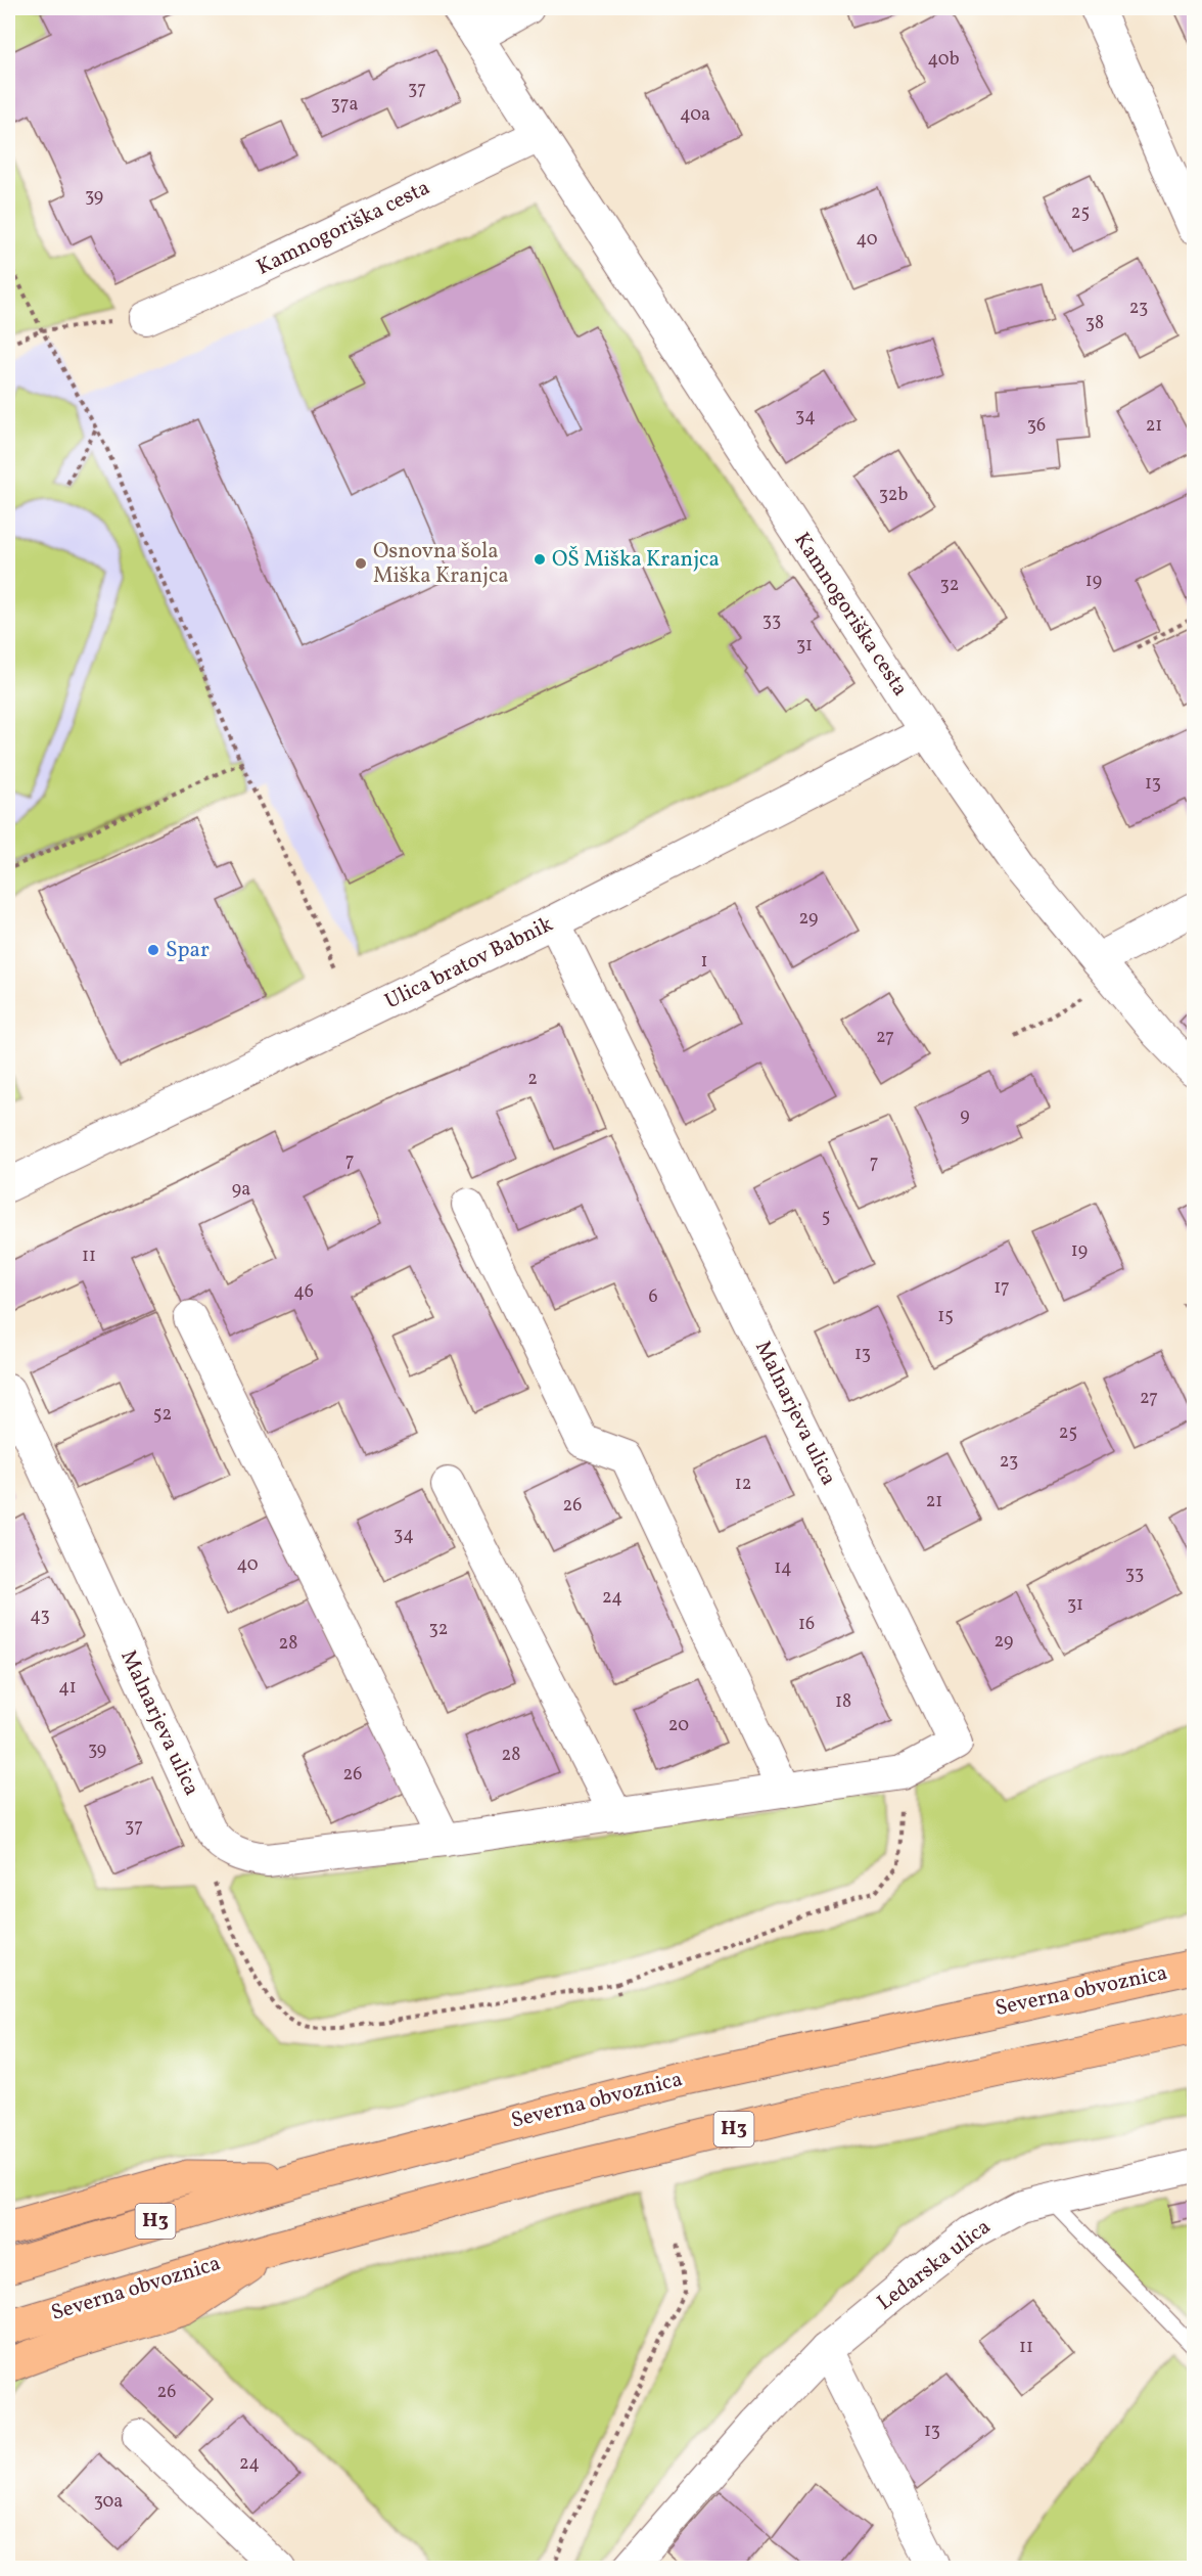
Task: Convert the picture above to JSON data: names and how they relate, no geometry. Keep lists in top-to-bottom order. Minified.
{"streets":{"highway":["Severna obvoznica","H3"],"street":["Kamnogoriška cesta","Ulica bratov Babnik","Malnarjeva ulica","Ledarska ulica"]},"crossings":[["Kamnogoriška cesta","Ulica bratov Babnik"],["Ulica bratov Babnik","Malnarjeva ulica"]],"places":["OŠ Miška Kranjca","Osnovna šola Miška Kranjca","Spar"],"house_numbers":["40b","37","37a","40a","39","25","40","23","38","34","36","21","32b","19","32","33","31","13","29","1","27","2","9","7","7","9a","5","19","11","17","46","6","15","13","27","52","25","23","12","21","26","34","40","14","33","24","31","43","16","32","29","28","41","18","20","39","28","26","37","11","26","13","24","30a"]}
